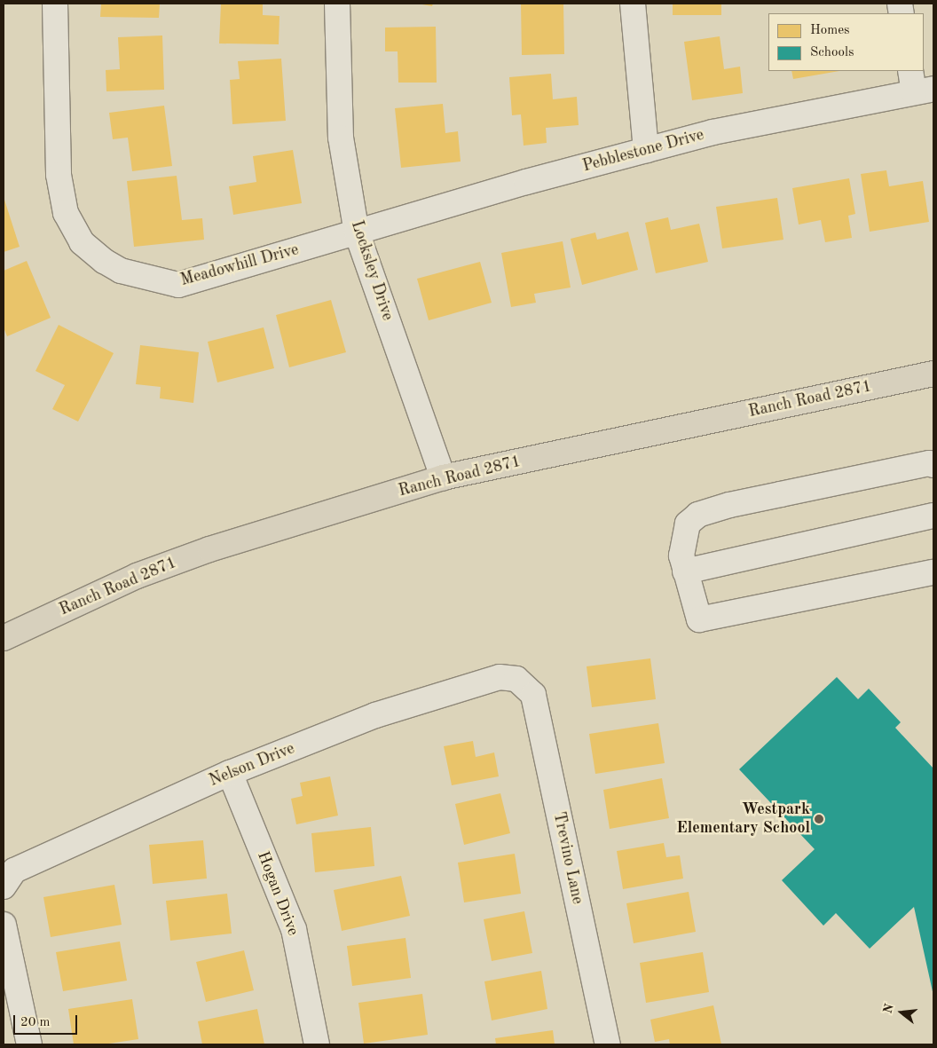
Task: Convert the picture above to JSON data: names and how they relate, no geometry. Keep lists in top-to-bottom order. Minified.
{"streets":{"main road":["Ranch Road 2871"],"street":["Pebblestone Drive","Meadowhill Drive","Locksley Drive","Nelson Drive","Trevino Lane","Hogan Drive"]},"crossings":[["Pebblestone Drive","Meadowhill Drive"],["Pebblestone Drive","Locksley Drive"],["Meadowhill Drive","Locksley Drive"],["Locksley Drive","Ranch Road 2871"],["Nelson Drive","Trevino Lane"],["Nelson Drive","Hogan Drive"]],"places":["Westpark Elementary School"],"legend":["Homes","Schools"],"scale_bar":"20 m","north":"left"}
